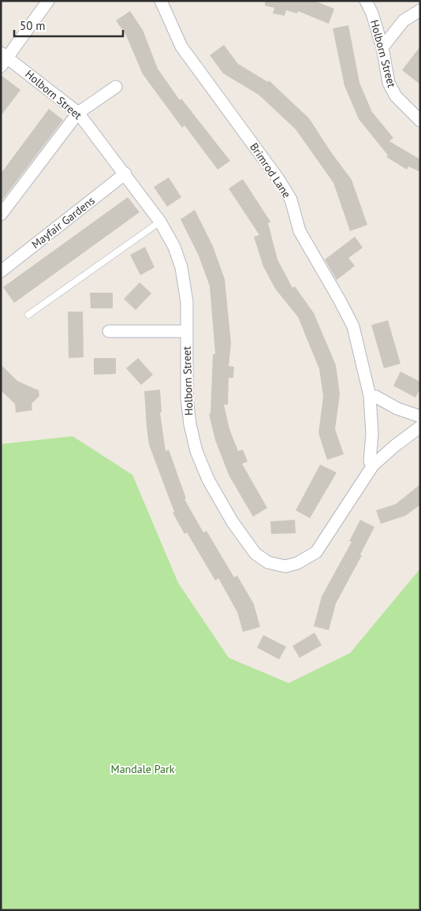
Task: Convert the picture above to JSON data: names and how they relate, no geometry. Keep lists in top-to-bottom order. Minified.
{"streets":{"street":["Holborn Street","Brimrod Lane","Mayfair Gardens"]},"crossings":[["Holborn Street","Brimrod Lane"],["Holborn Street","Mayfair Gardens"]],"parks":["Mandale Park"],"scale_bar":"50 m"}
